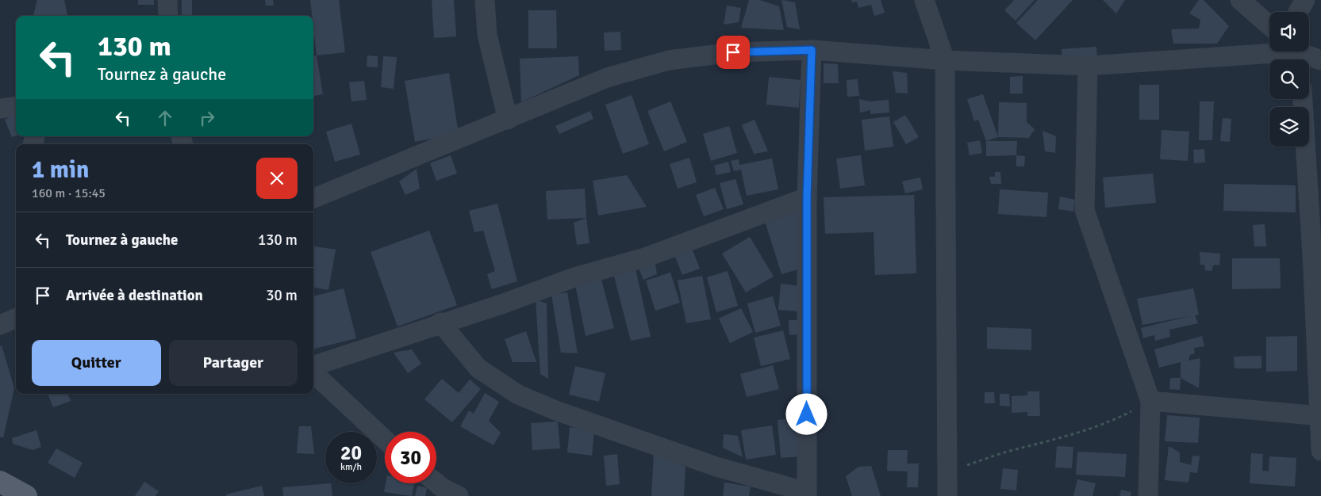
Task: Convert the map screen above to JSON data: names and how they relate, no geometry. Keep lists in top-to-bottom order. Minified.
{"page":{"turn":["130 m","Tournez à gauche"],"heading":["1 min","160 m · 15:45"],"list":[{"name":"Tournez à gauche","value":"130 m"},{"name":"Arrivée à destination","value":"30 m"}],"buttons":["Quitter","Partager"],"speed":"20 km/h","limit":"30"}}
